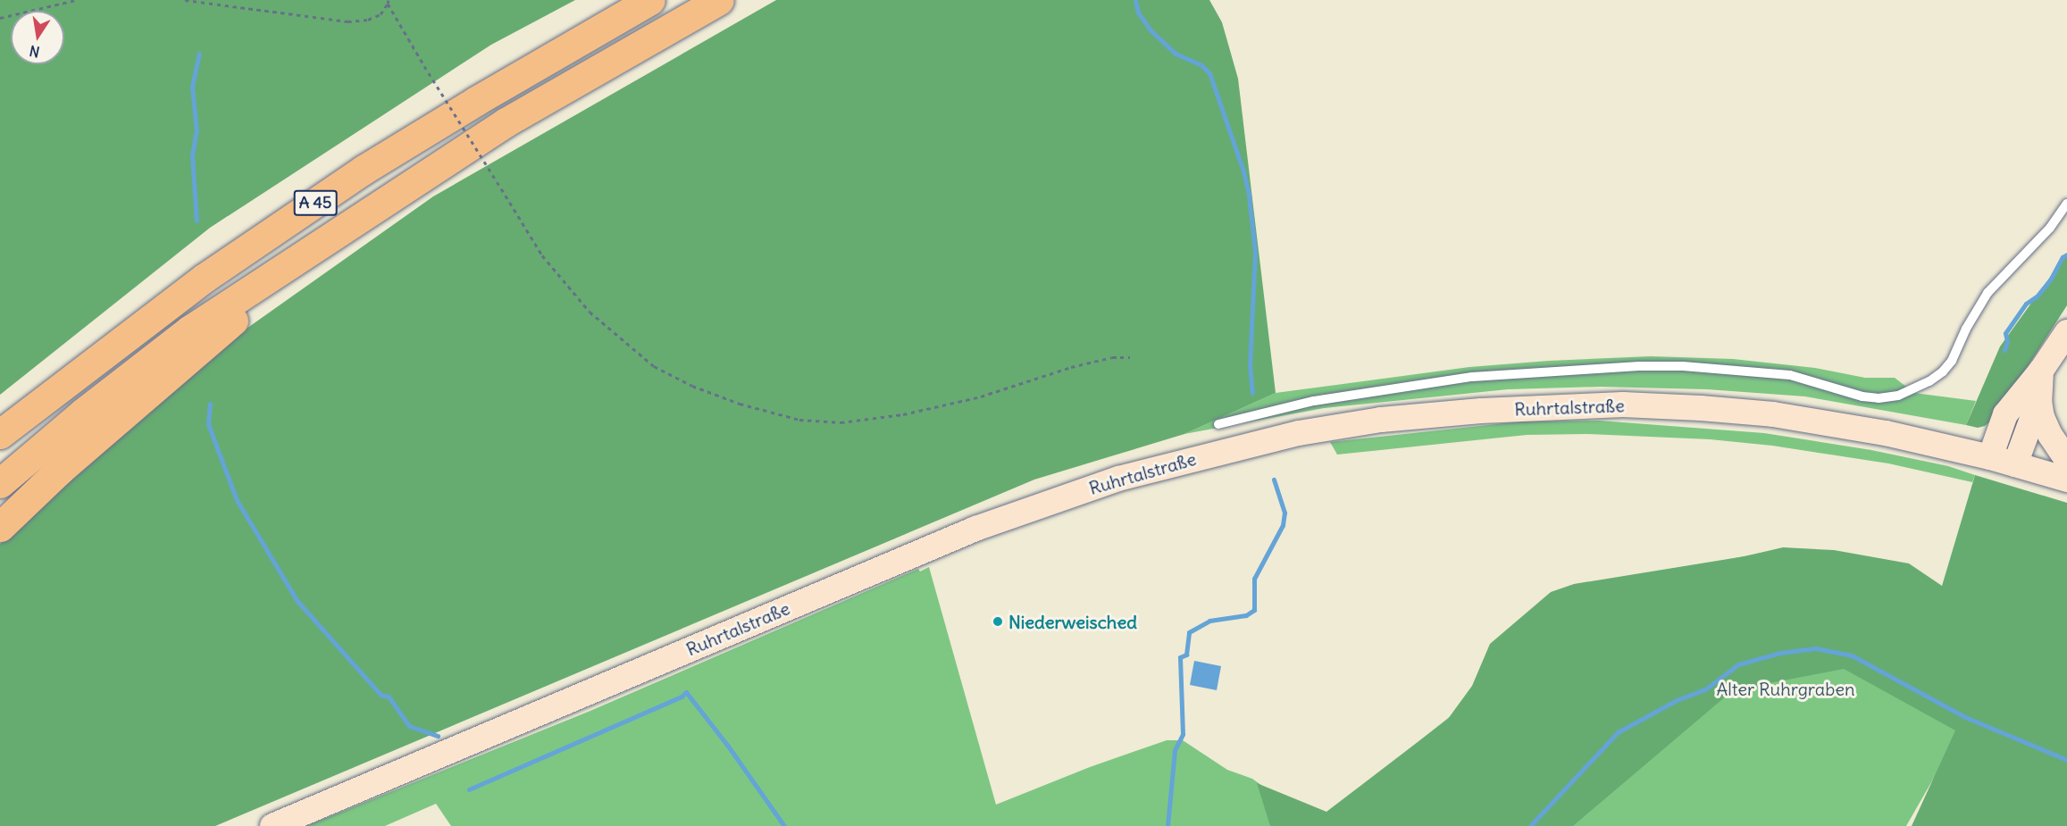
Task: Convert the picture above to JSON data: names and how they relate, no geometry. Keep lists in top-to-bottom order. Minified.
{"streets":{"highway":["A 45"],"main road":["Ruhrtalstraße"]},"parks":["Alter Ruhrgraben"],"places":["Niederweisched"],"north":"bottom"}
